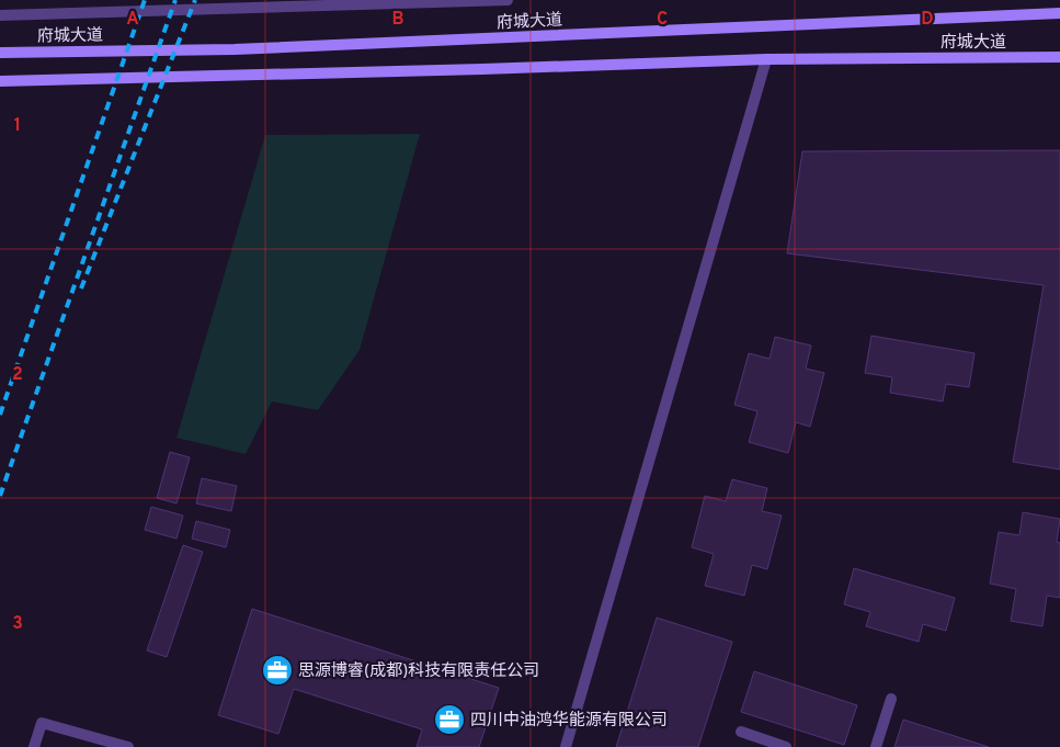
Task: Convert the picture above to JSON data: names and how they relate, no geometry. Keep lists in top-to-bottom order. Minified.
{"streets":{"main road":["府城大道"]},"places":{"office":["思源博睿(成都)科技有限责任公司","四川中油鸿华能源有限公司"]},"grid":{"columns":["A","B","C","D"],"rows":["1","2","3"]}}
